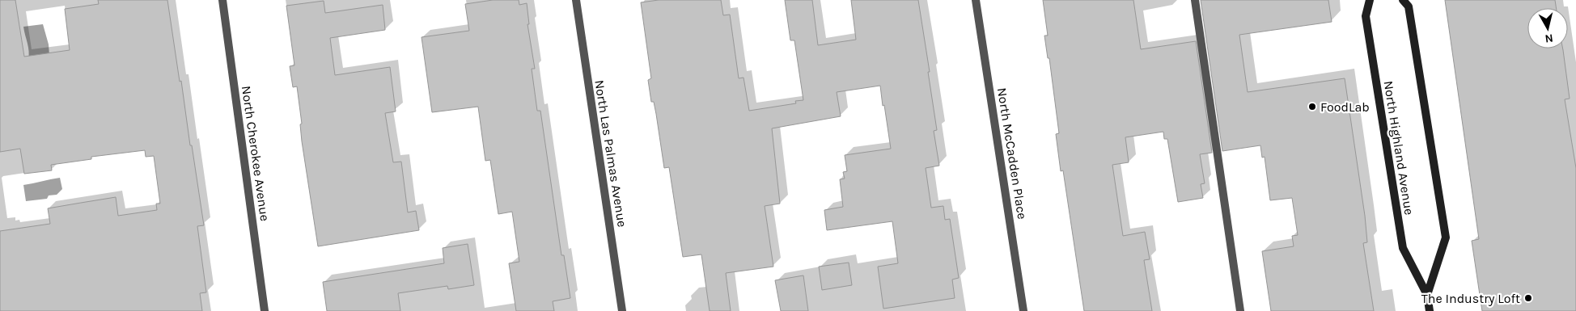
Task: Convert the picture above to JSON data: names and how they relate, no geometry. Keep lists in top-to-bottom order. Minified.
{"streets":{"main road":["North Highland Avenue"],"street":["North Cherokee Avenue","North Las Palmas Avenue","North McCadden Place"]},"places":["FoodLab","The Industry Loft"],"north":"bottom"}
